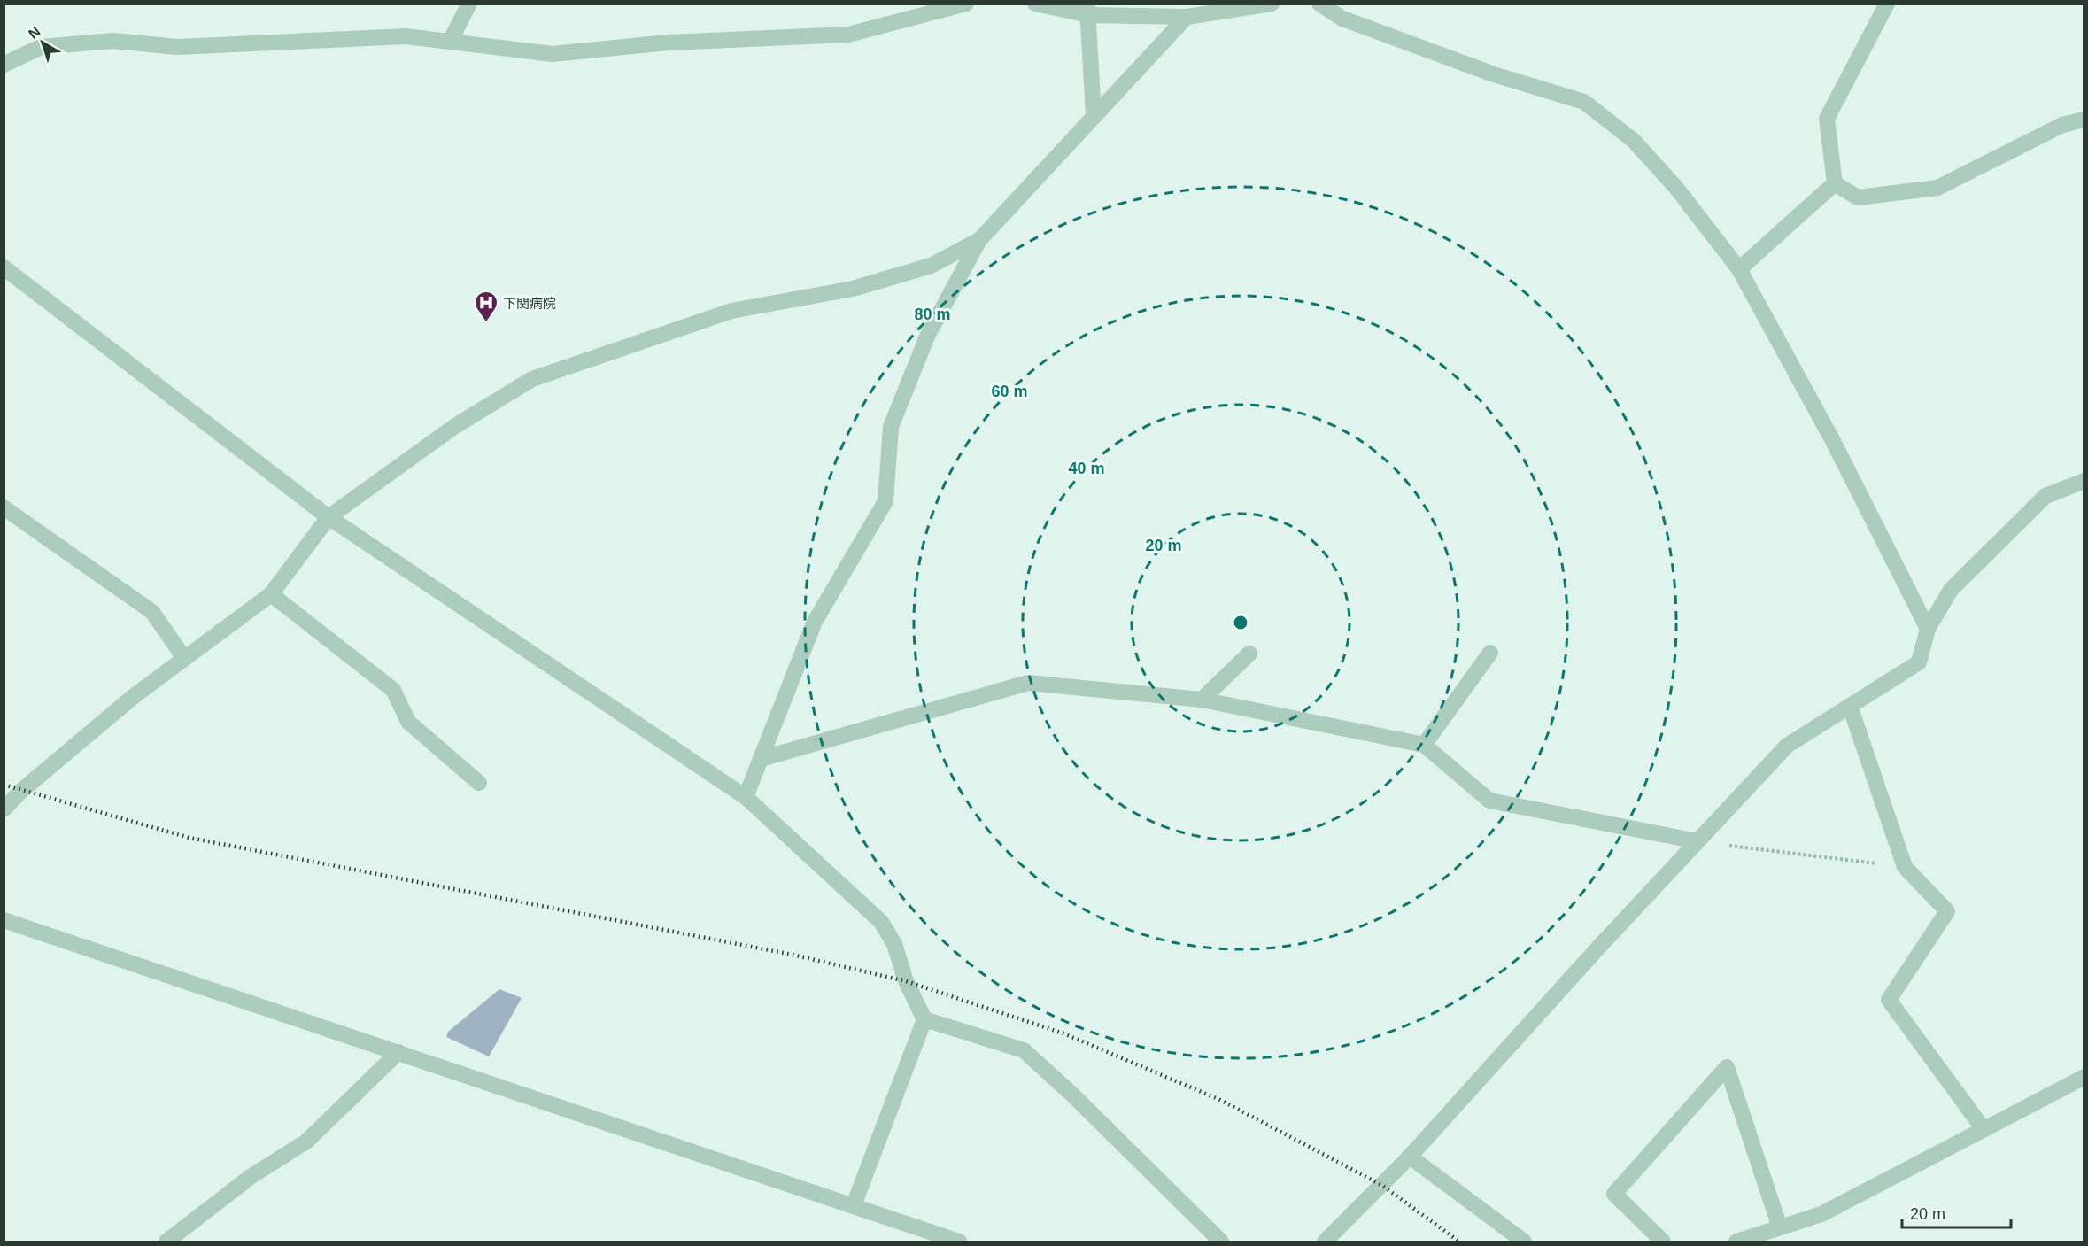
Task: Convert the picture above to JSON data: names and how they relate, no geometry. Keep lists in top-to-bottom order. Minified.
{"places":{"hospital":["下関病院"]},"scale_bar":"20 m","north":"top left","rings":["80 m","60 m","40 m","20 m"]}
